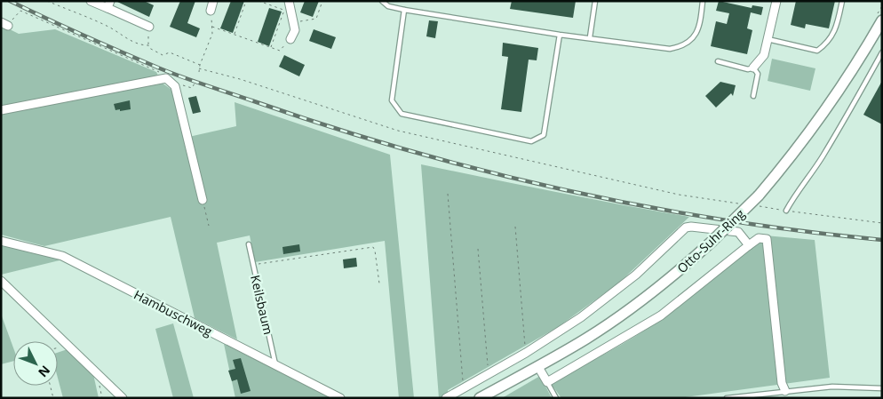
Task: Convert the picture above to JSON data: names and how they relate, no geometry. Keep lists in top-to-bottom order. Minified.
{"streets":{"street":["Otto-Suhr-Ring","Hambuschweg"],"lane":["Keilsbaum"]},"crossings":[["Keilsbaum","Hambuschweg"]],"north":"bottom right"}
